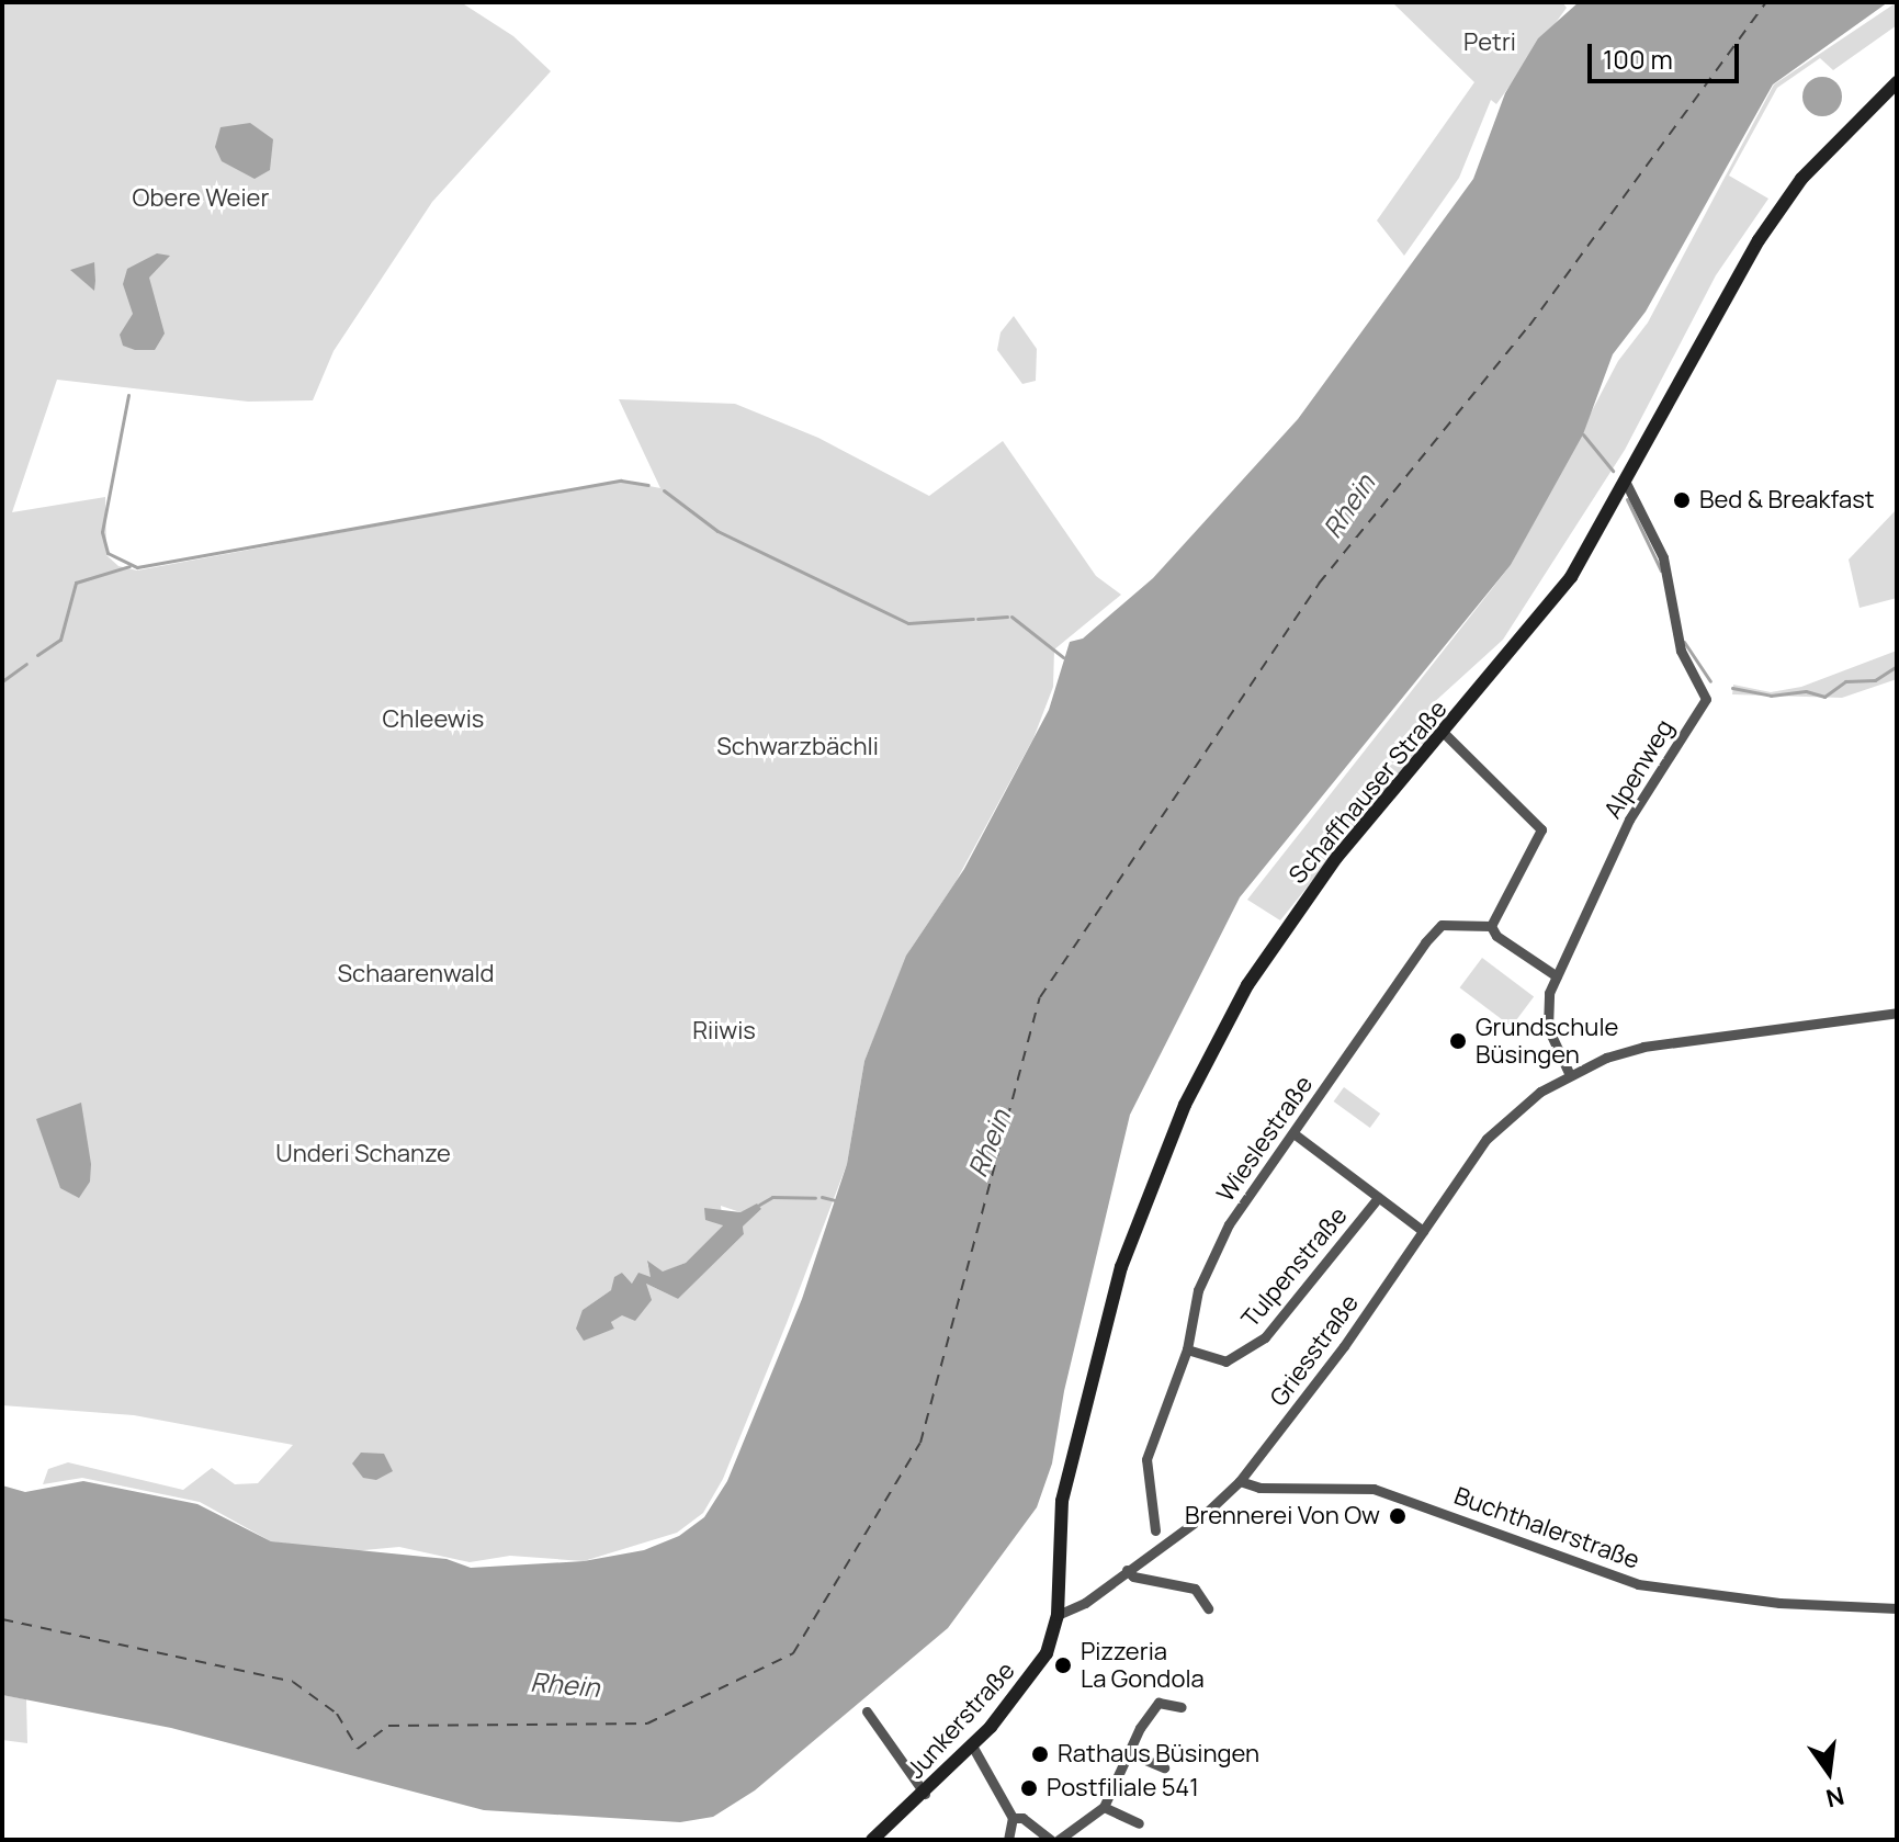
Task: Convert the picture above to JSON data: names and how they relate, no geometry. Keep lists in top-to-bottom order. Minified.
{"streets":{"main road":["Schaffhauser Straße","Junkerstraße"],"street":["Alpenweg","Wieslestraße","Tulpenstraße","Griesstraße","Buchthalerstraße"]},"crossings":[["Alpenweg","Schaffhauser Straße"],["Alpenweg","Griesstraße"],["Schaffhauser Straße","Griesstraße"],["Schaffhauser Straße","Junkerstraße"],["Wieslestraße","Tulpenstraße"],["Griesstraße","Buchthalerstraße"],["Griesstraße","Junkerstraße"]],"water":["Rhein"],"parks":["Petri","Obere Weier","Chleewis","Schwarzbächli","Schaarenwald","Riiwis","Underi Schanze"],"places":["Bed & Breakfast","Grundschule Büsingen","Brennerei Von Ow","Pizzeria La Gondola","Rathaus Büsingen","Postfiliale 541"],"scale_bar":"100 m","north":"bottom"}
